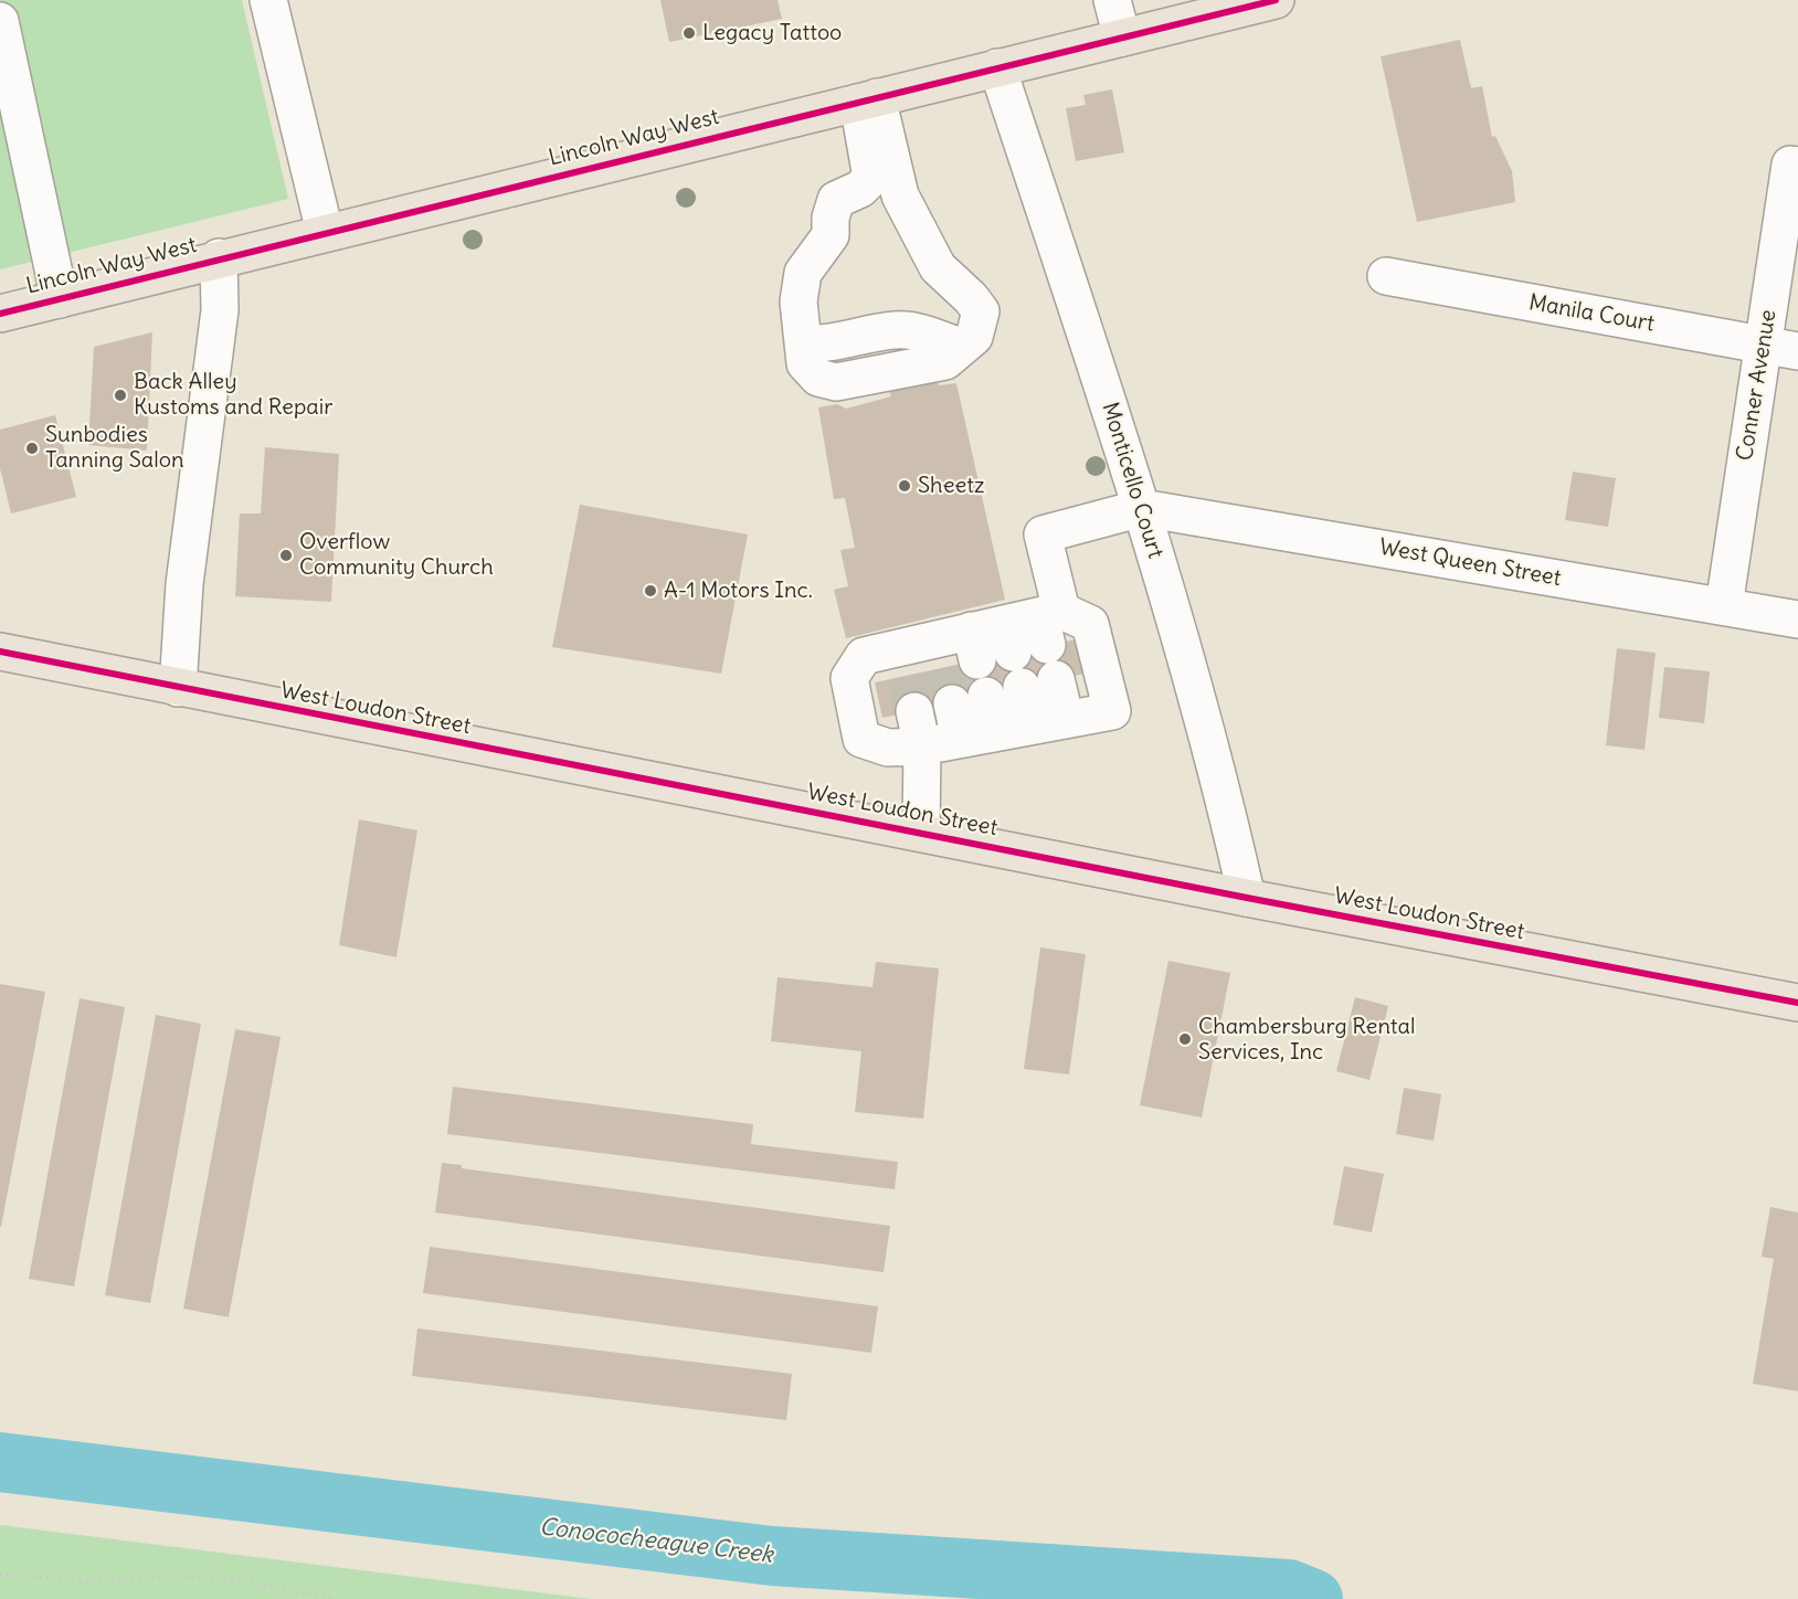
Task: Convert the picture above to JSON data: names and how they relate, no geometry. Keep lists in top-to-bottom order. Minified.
{"streets":{"highway":["Lincoln Way West","West Loudon Street"],"street":["Manila Court","Conner Avenue","Monticello Court","West Queen Street"]},"crossings":[["Lincoln Way West","Monticello Court"],["Manila Court","Conner Avenue"],["Conner Avenue","West Queen Street"],["Monticello Court","West Queen Street"],["Monticello Court","West Loudon Street"]],"water":["Conococheague Creek"],"places":["Legacy Tattoo","Back Alley Kustoms and Repair","Sunbodies Tanning Salon","Sheetz","Overflow Community Church","A-1 Motors Inc.","Chambersburg Rental Services, Inc"]}
